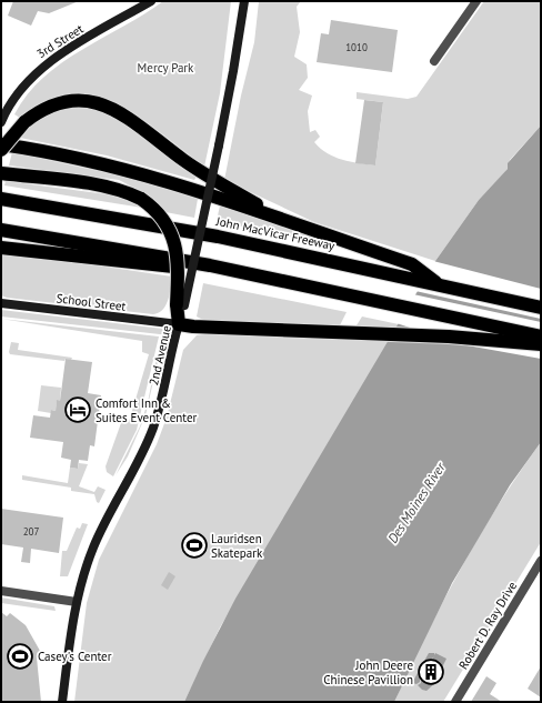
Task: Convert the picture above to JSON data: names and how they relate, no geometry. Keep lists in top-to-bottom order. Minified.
{"streets":{"highway":["John MacVicar Freeway"],"main road":["3rd Street","School Street","2nd Avenue"],"street":["Robert D. Ray Drive"]},"crossings":[["School Street","2nd Avenue"]],"water":["Des Moines River"],"parks":["Mercy Park"],"places":{"hotel":["Comfort Inn & Suites Event Center"],"sports":["Lauridsen Skatepark","Casey's Center"],"building":["John Deere Chinese Pavillion"]},"house_numbers":["1010","207"]}
